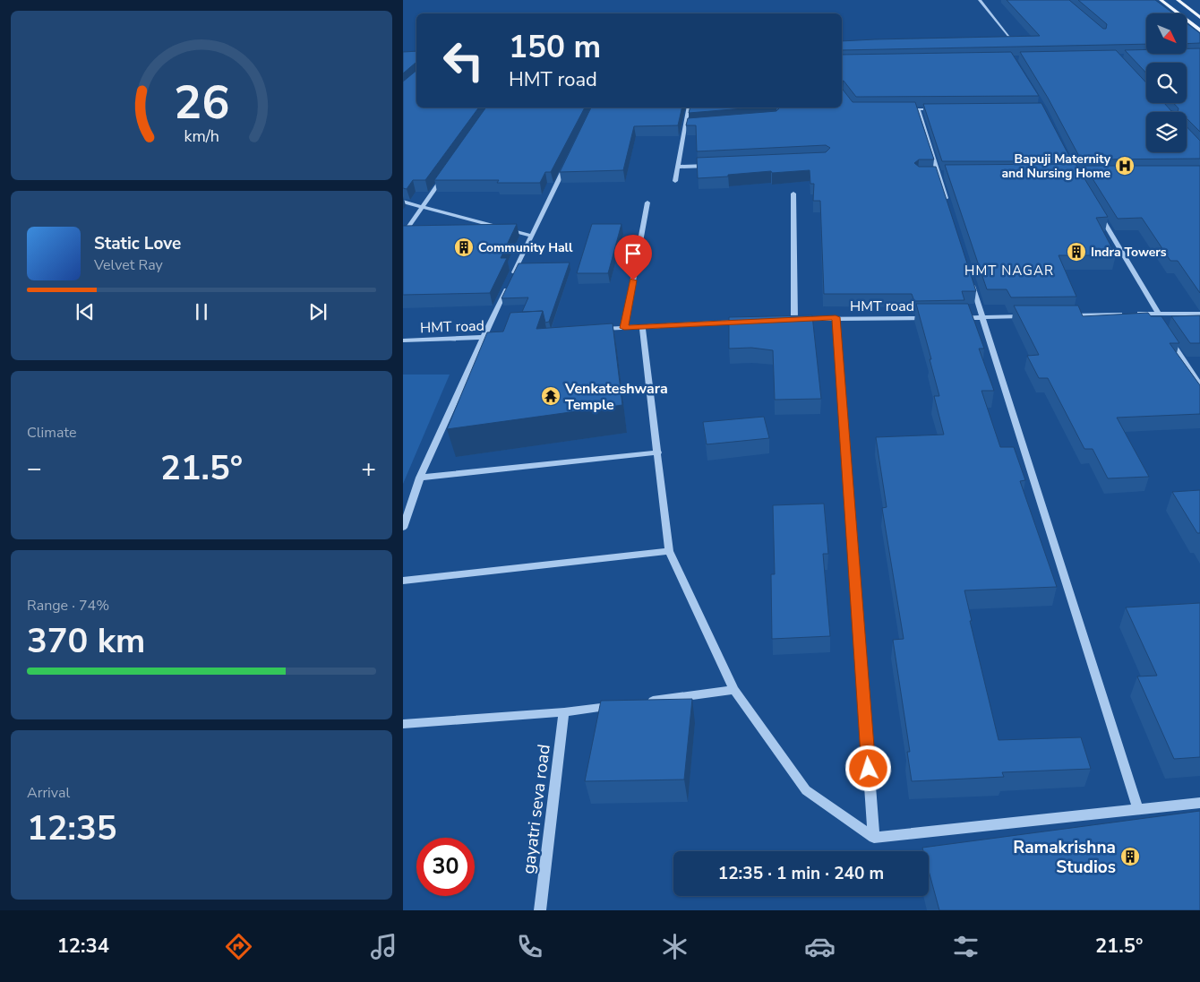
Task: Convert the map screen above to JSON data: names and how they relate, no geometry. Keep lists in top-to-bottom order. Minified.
{"streets":{"street":["HMT road","gayatri seva road"]},"districts":["HMT NAGAR"],"places":{"hospital":["Bapuji Maternity and Nursing Home"],"building":["Community Hall","Indra Towers","Ramakrishna Studios"],"temple":["Venkateshwara Temple"]},"north":"bottom right","page":{"turn":["150 m","HMT road"],"song":["Static Love","Velvet Ray"],"tile":["Climate",["Range · 74%","370 km"],["Arrival","12:35"]],"heat":["−","21.5°","+"],"limit":"30","trip":"12:35 · 1 min · 240 m","tabs":["12:34","21.5°"],"gauge":["26","km/h"]}}
